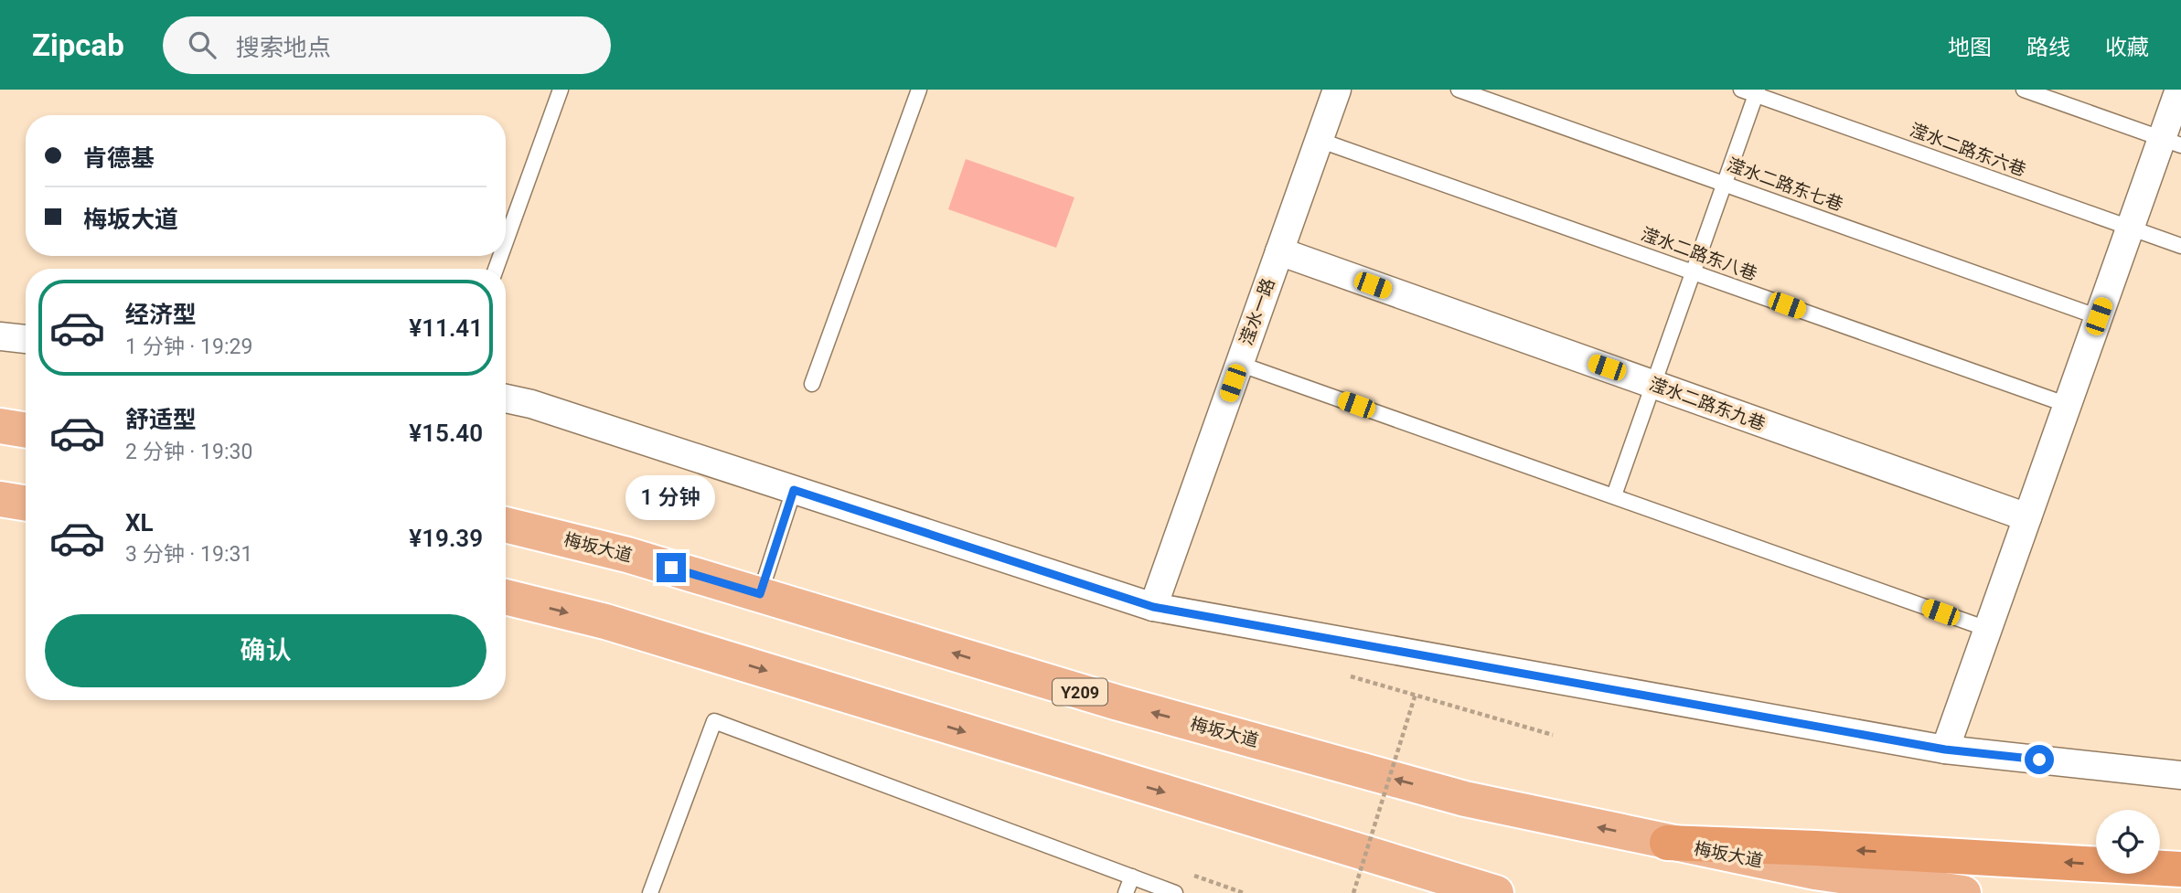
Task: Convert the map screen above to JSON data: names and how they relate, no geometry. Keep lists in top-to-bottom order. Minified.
{"streets":{"main road":["梅坂大道","Y209"],"street":["滢水一路","滢水二路东九巷"],"lane":["滢水二路东六巷","滢水二路东七巷","滢水二路东八巷"]},"crossings":[["滢水二路东八巷","滢水一路"],["滢水一路","滢水二路东九巷"]],"page":{"header":"Zipcab","search":"搜索地点","nav":["地图","路线","收藏"],"banner":["肯德基","梅坂大道"],"list":[{"name":"经济型","note":"1 分钟 · 19:29","value":"¥11.41"},{"name":"舒适型","note":"2 分钟 · 19:30","value":"¥15.40"},{"name":"XL","note":"3 分钟 · 19:31","value":"¥19.39"}],"bubble":"1 分钟","buttons":"确认"}}
